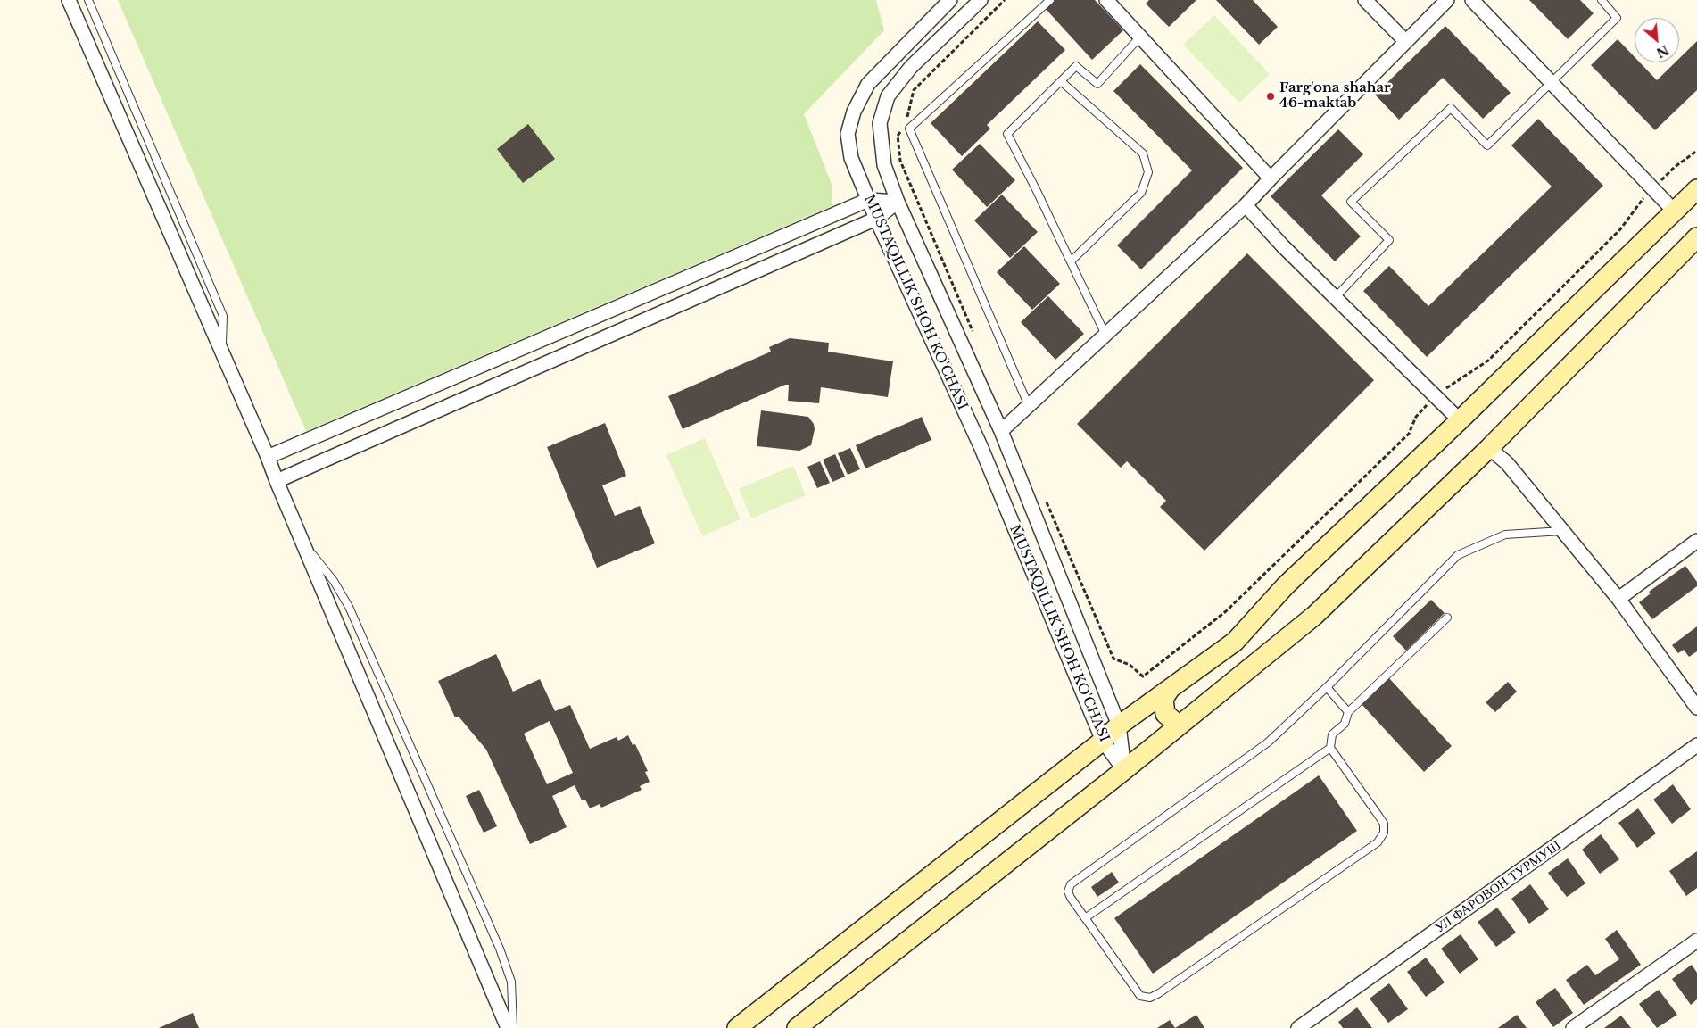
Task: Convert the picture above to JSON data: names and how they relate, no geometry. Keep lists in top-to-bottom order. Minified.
{"streets":{"street":["MUSTAQILLIK SHOH KO'CHASI","УЛ ФАРОВОН ТУРМУШ"]},"places":["Farg'ona shahar 46-maktab"],"north":"bottom right"}
